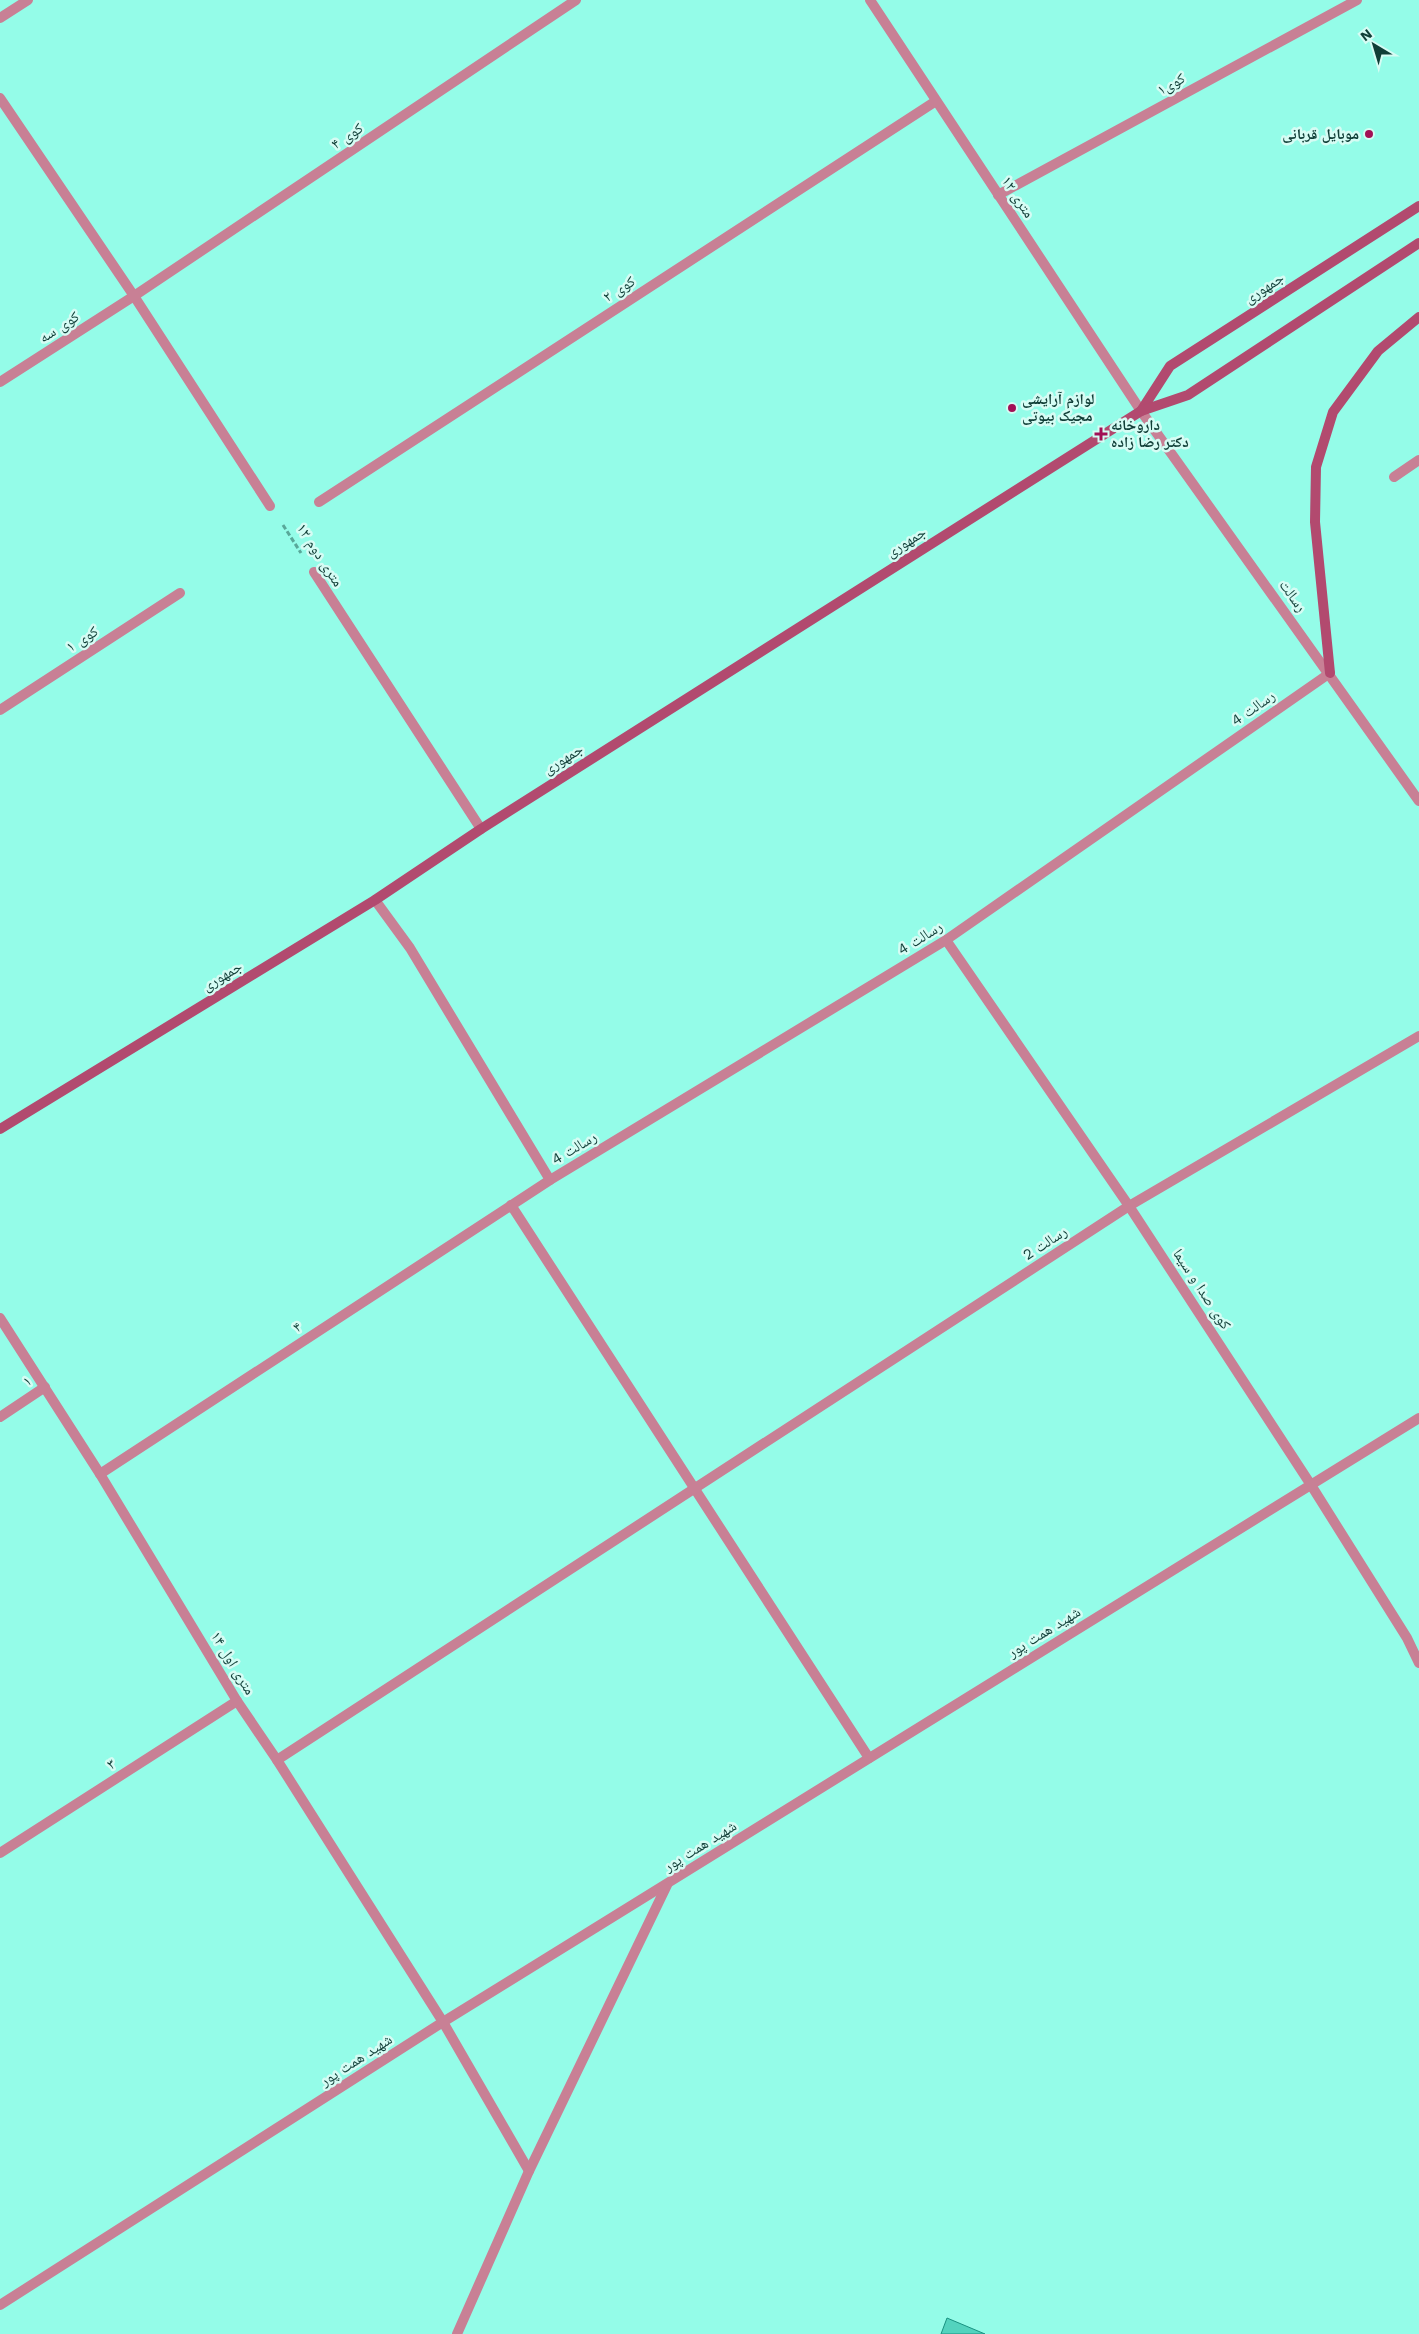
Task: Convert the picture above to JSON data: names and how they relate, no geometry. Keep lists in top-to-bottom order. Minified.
{"streets":{"main road":["جمهوری"],"street":["کوی۱","کوی ۴","۱۲ متری","کوی ۲","کوی سه","۱۲ متری دوم","رسالت","کوی ۱","رسالت 4","رسالت 2","کوی صدا و سیما","۴","۱","شهید همت پور","۱۴ متری اول","۳"]},"crossings":[["کوی۱","۱۲ متری"],["کوی ۴","کوی سه"],["۱۲ متری","جمهوری"],["۱۲ متری","کوی ۲"],["۱۲ متری","رسالت"],["جمهوری","۱۲ متری دوم"],["جمهوری","رسالت"],["رسالت","رسالت 4"],["رسالت 4","کوی صدا و سیما"],["رسالت 4","۴"],["رسالت 2","کوی صدا و سیما"],["رسالت 2","۱۴ متری اول"],["کوی صدا و سیما","شهید همت پور"],["۴","۱۴ متری اول"],["۱","۱۴ متری اول"],["شهید همت پور","۱۴ متری اول"],["۱۴ متری اول","۳"]],"places":{"other":["موبایل قربانی","لوازم آرایشی مجیک بیوتی"],"health":["داروخانه دکتر رضا زاده"]},"north":"top left"}
